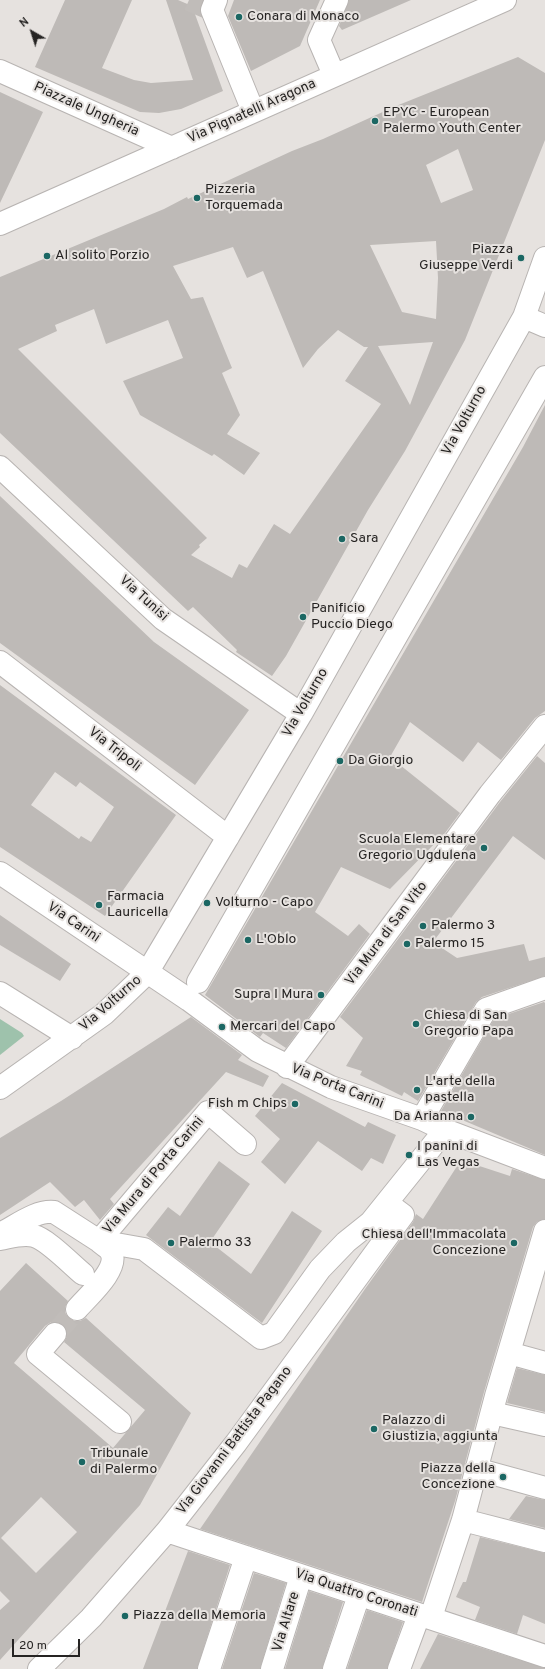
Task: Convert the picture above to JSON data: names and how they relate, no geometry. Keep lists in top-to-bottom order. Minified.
{"streets":{"street":["Piazzale Ungheria","Via Pignatelli Aragona","Via Volturno","Via Tunisi","Via Tripoli","Via Carini","Via Mura di San Vito","Via Porta Carini","Via Mura di Porta Carini","Via Giovanni Battista Pagano","Via Quattro Coronati","Via Altare"]},"crossings":[["Piazzale Ungheria","Via Pignatelli Aragona"],["Via Volturno","Via Tunisi"],["Via Volturno","Via Tripoli"],["Via Volturno","Via Carini"],["Via Volturno","Via Porta Carini"],["Via Carini","Via Porta Carini"],["Via Mura di San Vito","Via Porta Carini"],["Via Giovanni Battista Pagano","Via Quattro Coronati"],["Via Quattro Coronati","Via Altare"]],"places":["Conara di Monaco","EPYC - European Palermo Youth Center","Pizzeria Torquemada","Al solito Porzio","Piazza Giuseppe Verdi","Sara","Panificio Puccio Diego","Da Giorgio","Scuola Elementare Gregorio Ugdulena","Volturno - Capo","Farmacia Lauricella","Palermo 3","L'Oblo","Palermo 15","Supra I Mura","Chiesa di San Gregorio Papa","Mercari del Capo","L'arte della pastella","Fish m Chips","Da Arianna","I panini di Las Vegas","Palermo 33","Chiesa dell'Immacolata Concezione","Palazzo di Giustizia, aggiunta","Tribunale di Palermo","Piazza della Concezione","Piazza della Memoria"],"scale_bar":"20 m","north":"top left"}
